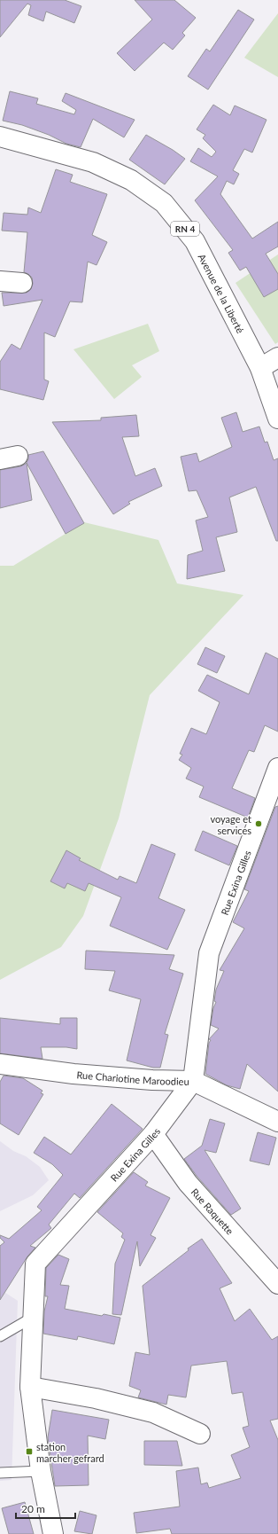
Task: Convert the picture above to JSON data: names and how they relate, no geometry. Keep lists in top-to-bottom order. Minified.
{"streets":{"street":["RN 4","Avenue de la Liberté","Rue Exina Gilles","Rue Chariotine Maroodieu","Rue Raquette"]},"crossings":[["Rue Exina Gilles","Rue Chariotine Maroodieu"],["Rue Exina Gilles","Rue Raquette"]],"places":{"other":["voyage et services"],"transit":["station marcher gefrard"]},"scale_bar":"20 m"}
